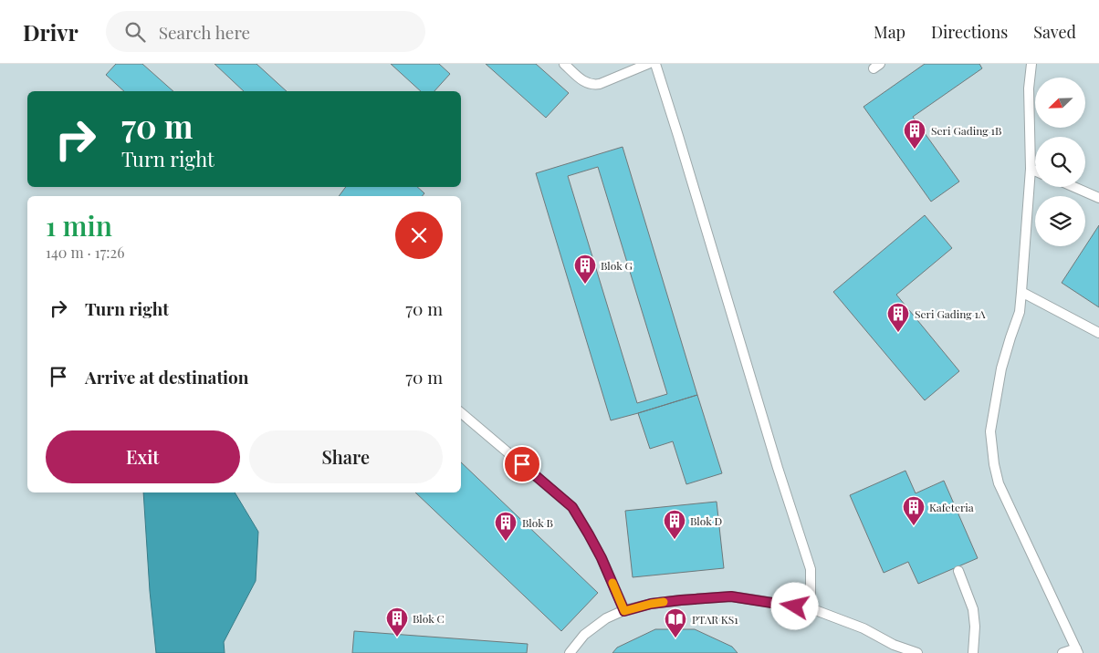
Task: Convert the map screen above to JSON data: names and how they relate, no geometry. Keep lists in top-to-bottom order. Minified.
{"places":{"building":["Seri Gading 1B","Blok G","Seri Gading 1A","Kafeteria","Blok D","Blok B","Blok C"],"library":["PTAR KS1"]},"north":"bottom left","page":{"header":"Drivr","search":"Search here","nav":["Map","Directions","Saved"],"turn":["70 m","Turn right"],"heading":["1 min","140 m · 17:26"],"list":[{"name":"Turn right","value":"70 m"},{"name":"Arrive at destination","value":"70 m"}],"buttons":["Exit","Share"]}}
